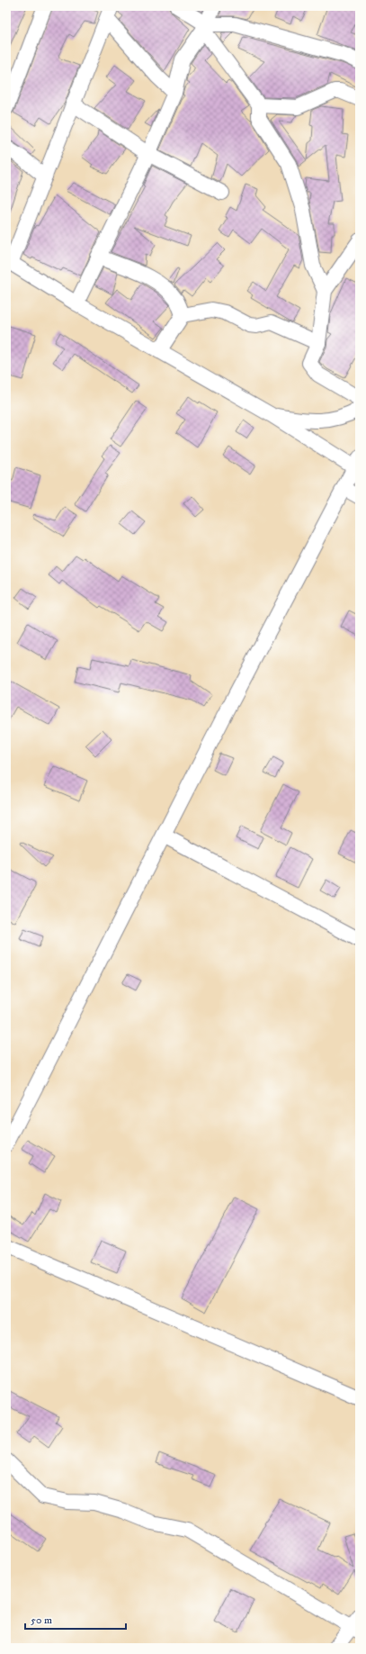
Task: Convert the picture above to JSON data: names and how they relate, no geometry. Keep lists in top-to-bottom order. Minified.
{"scale_bar":"50 m"}
